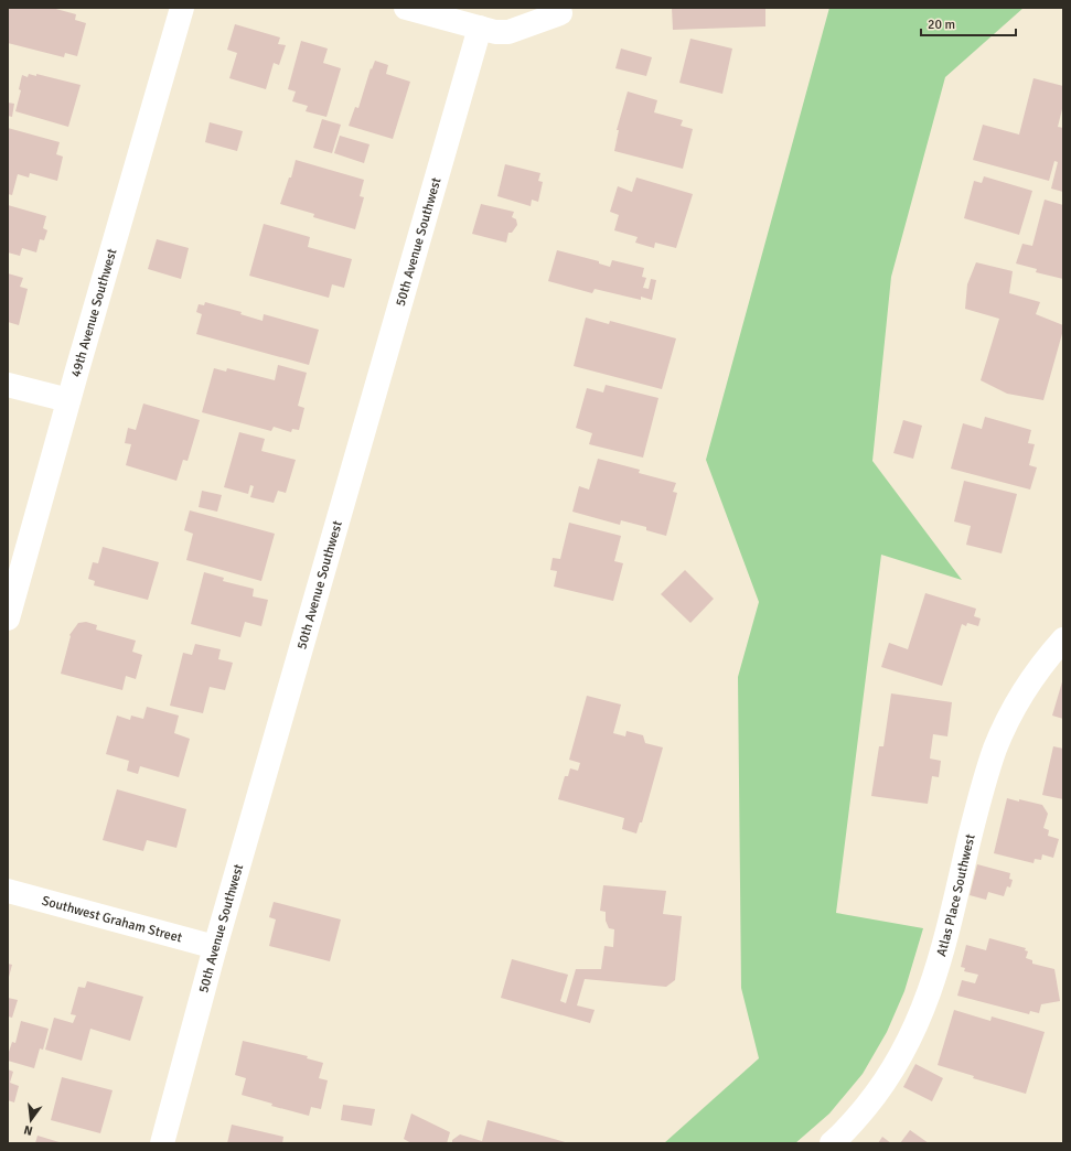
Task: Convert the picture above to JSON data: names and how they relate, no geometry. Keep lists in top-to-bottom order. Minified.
{"streets":{"street":["50th Avenue Southwest","49th Avenue Southwest","Atlas Place Southwest","Southwest Graham Street"]},"crossings":[["50th Avenue Southwest","Southwest Graham Street"]],"scale_bar":"20 m","north":"bottom"}
